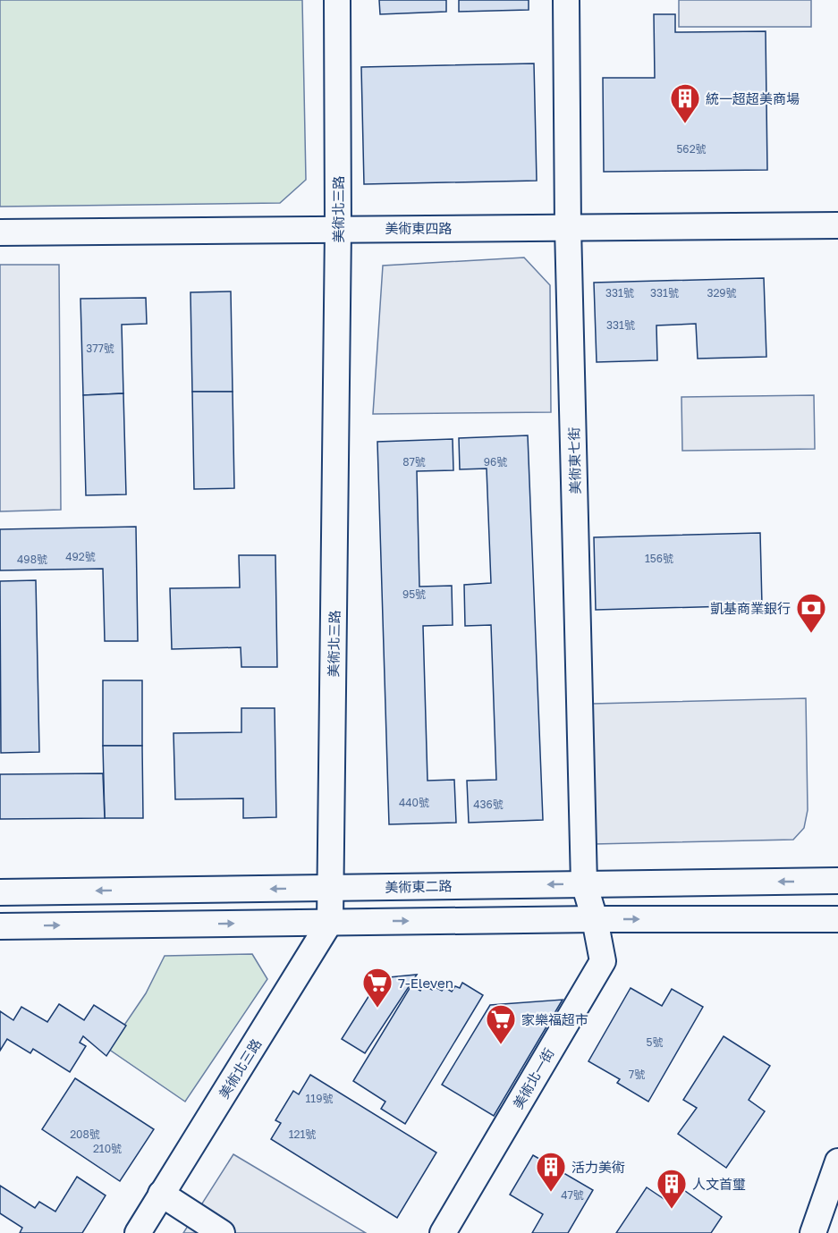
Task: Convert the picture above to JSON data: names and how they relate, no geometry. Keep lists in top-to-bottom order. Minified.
{"streets":{"street":["美術北三路","美術東四路","美術東七街","美術東二路","美術北一街"]},"crossings":[["美術北三路","美術東四路"],["美術北三路","美術東二路"],["美術東四路","美術東七街"],["美術東七街","美術東二路"],["美術東七街","美術北一街"]],"places":{"building":["統一超超美商場","活力美術","人文首璽"],"bank":["凱基商業銀行"],"supermarket":["7-Eleven","家樂福超市"]},"house_numbers":["562號","331號","331號","329號","331號","377號","87號","96號","492號","156號","498號","95號","440號","436號","5號","7號","119號","208號","121號","210號","47號"]}
